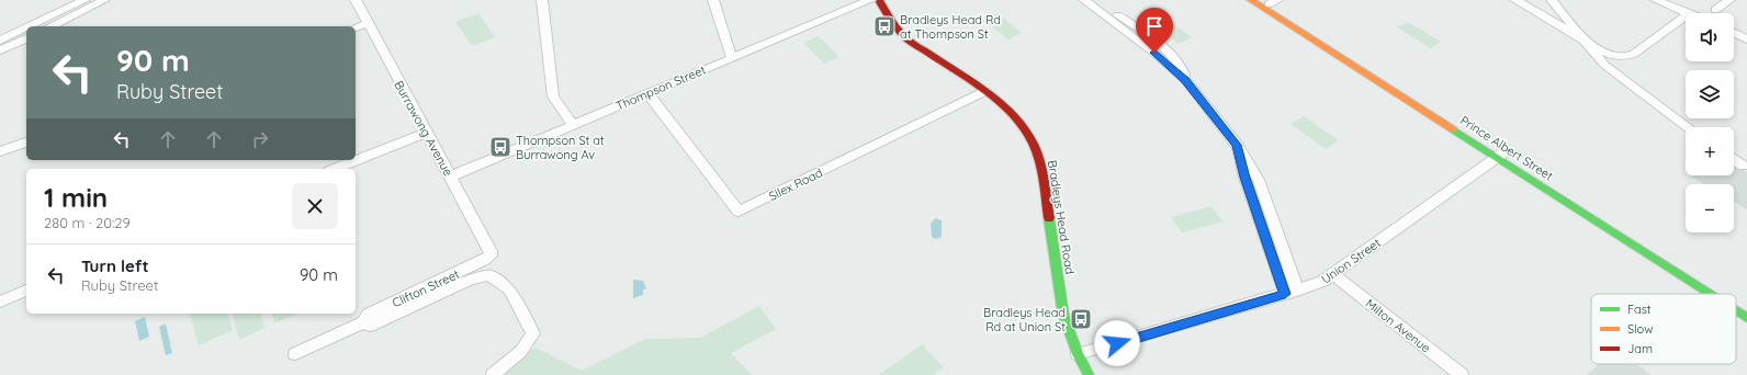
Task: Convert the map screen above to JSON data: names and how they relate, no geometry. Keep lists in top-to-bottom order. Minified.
{"streets":{"street":["Thompson Street","Burrawong Avenue","Prince Albert Street","Silex Road","Bradleys Head Road","Union Street","Clifton Street","Milton Avenue"]},"crossings":[["Thompson Street","Burrawong Avenue"],["Thompson Street","Silex Road"],["Thompson Street","Bradleys Head Road"],["Burrawong Avenue","Clifton Street"],["Prince Albert Street","Union Street"],["Silex Road","Bradleys Head Road"],["Bradleys Head Road","Union Street"],["Union Street","Milton Avenue"]],"places":{"bus stop":["Bradleys Head Rd at Thompson St","Thompson St at Burrawong Av","Bradleys Head Rd at Union St"]},"legend":["Fast","Slow","Jam"],"page":{"map_buttons":["+","−"],"turn":["90 m","Ruby Street"],"heading":["1 min","280 m · 20:29"],"list":[{"name":"Turn left","note":"Ruby Street","value":"90 m"}]}}
